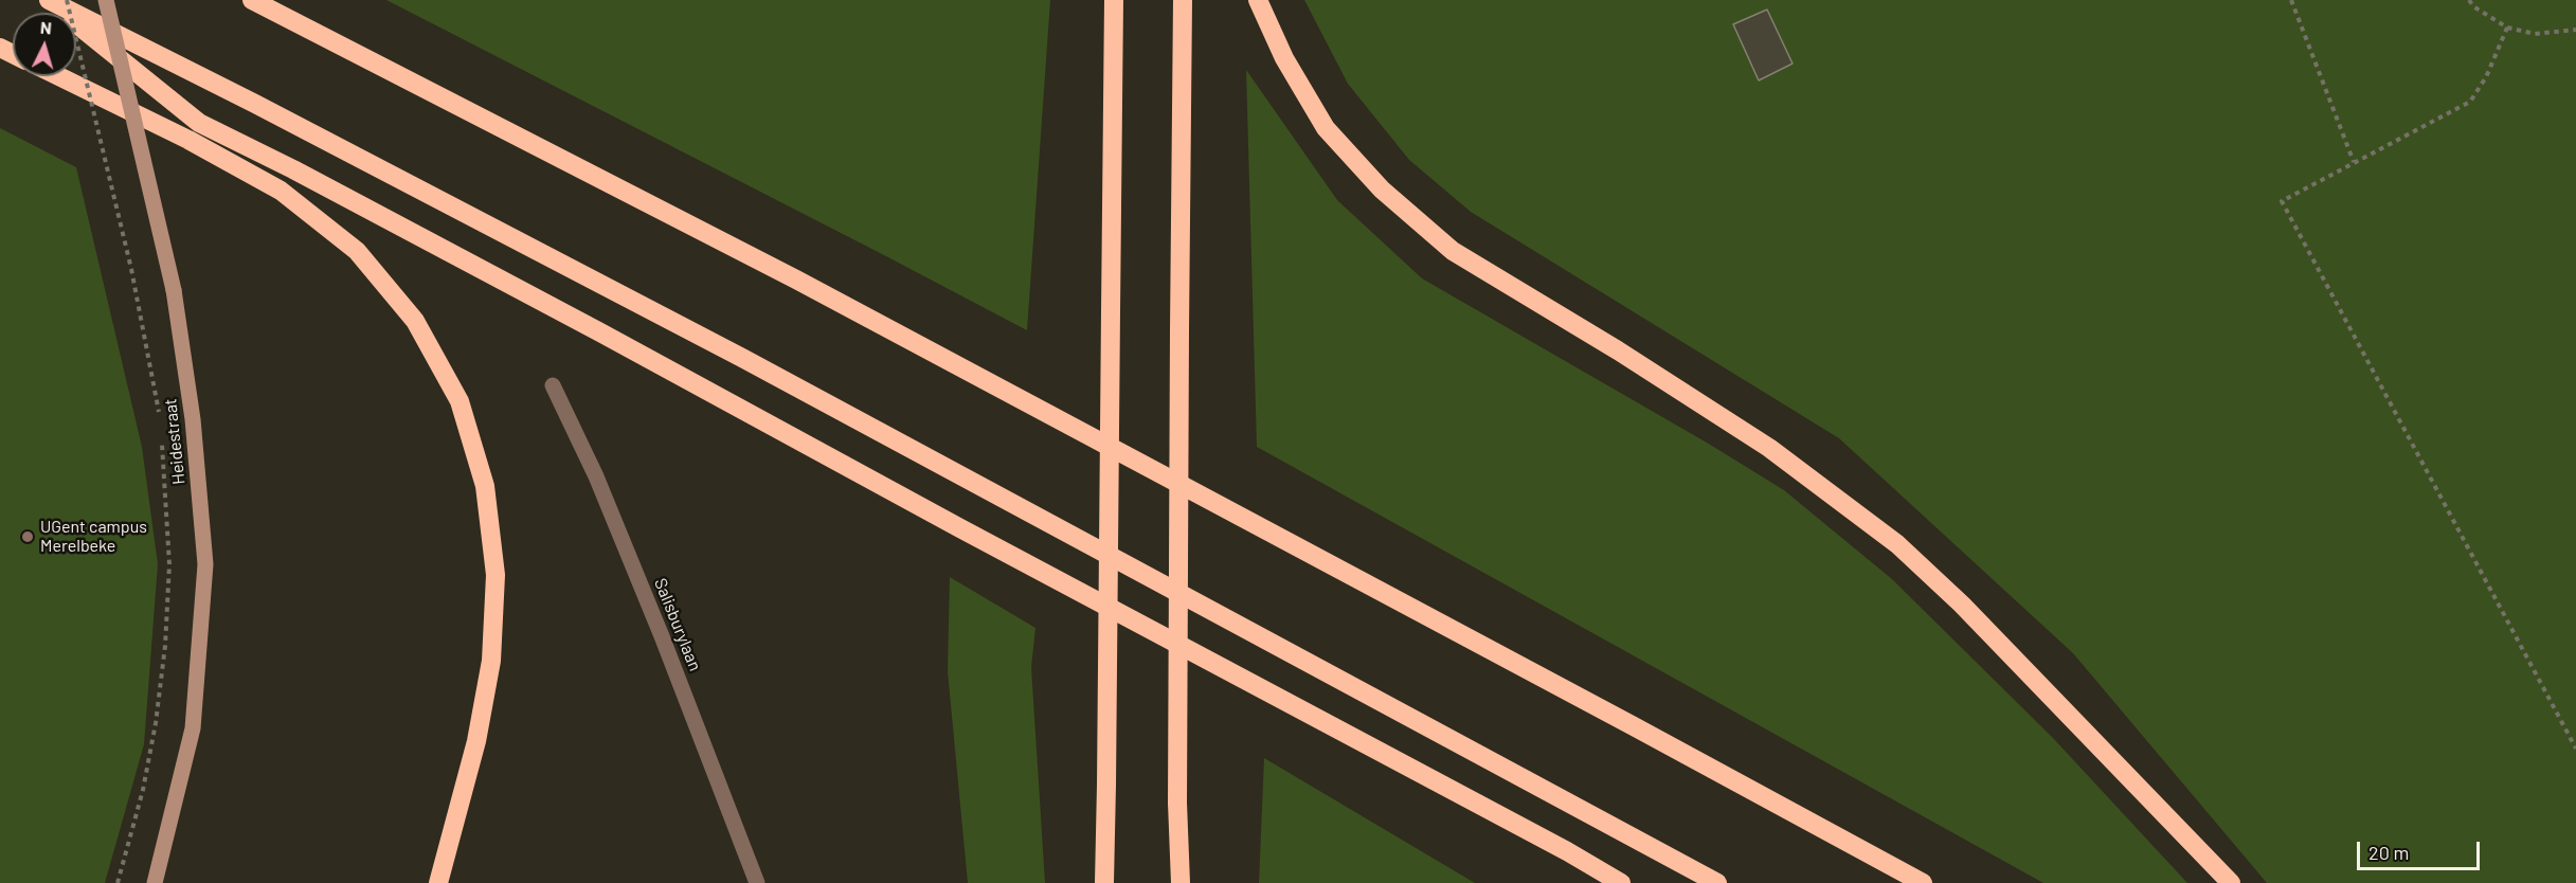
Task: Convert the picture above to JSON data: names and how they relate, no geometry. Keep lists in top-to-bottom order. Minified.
{"streets":{"main road":["Heidestraat"],"street":["Salisburylaan"]},"places":["UGent campus Merelbeke"],"scale_bar":"20 m","north":"top"}
